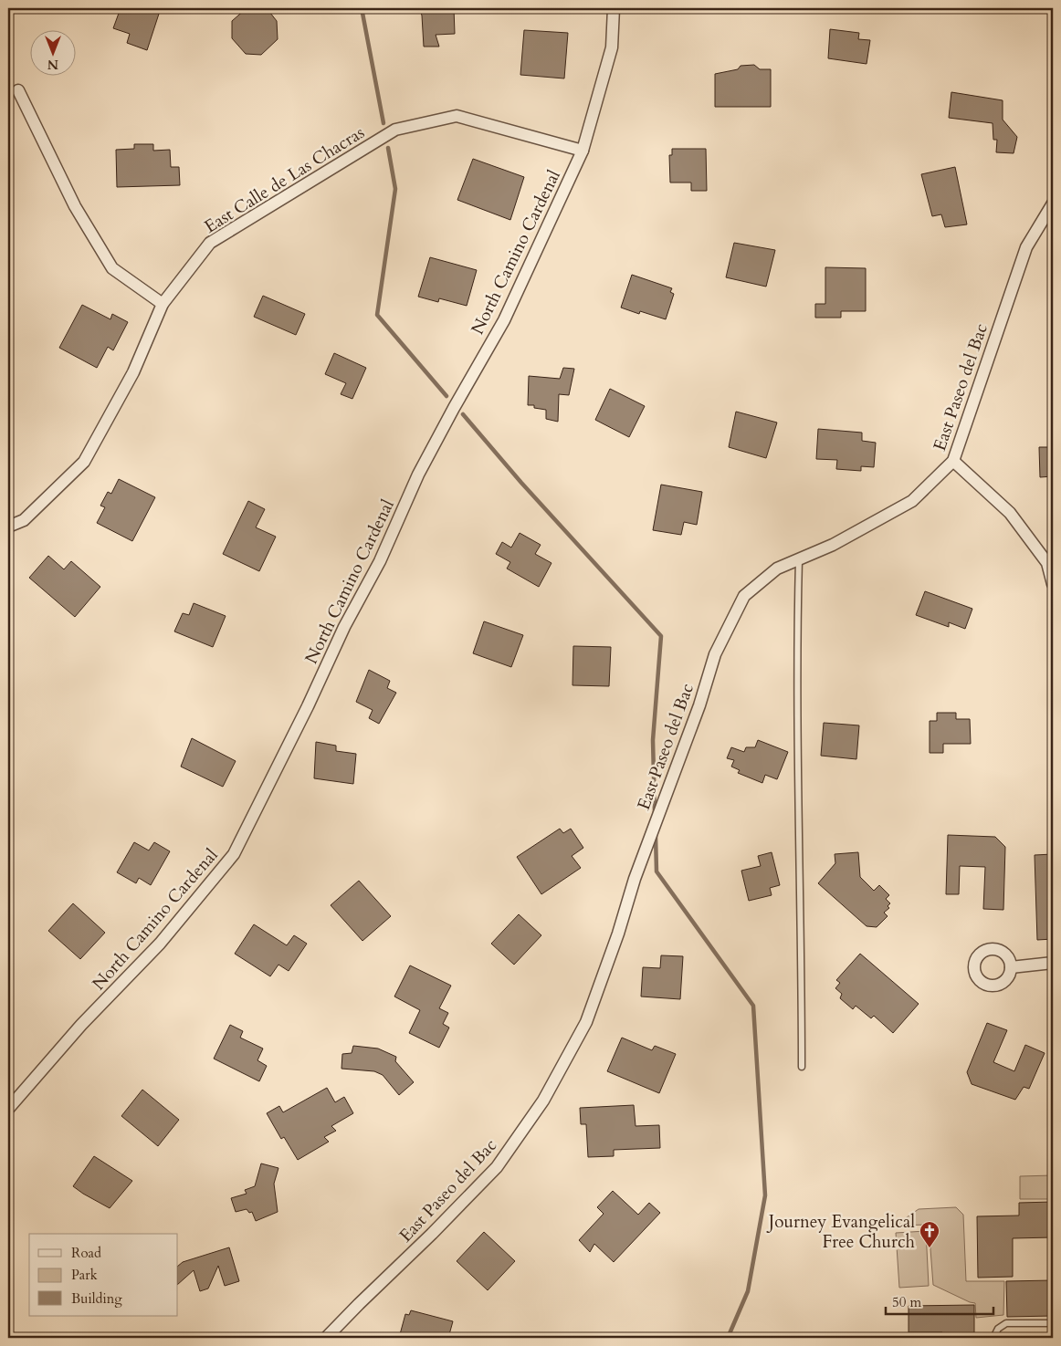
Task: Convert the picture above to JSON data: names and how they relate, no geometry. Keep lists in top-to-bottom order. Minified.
{"streets":{"street":["East Calle de Las Chacras","North Camino Cardenal","East Paseo del Bac"]},"crossings":[["East Calle de Las Chacras","North Camino Cardenal"]],"places":{"church":["Journey Evangelical Free Church"]},"legend":["Road","Park","Building"],"scale_bar":"50 m","north":"bottom"}
